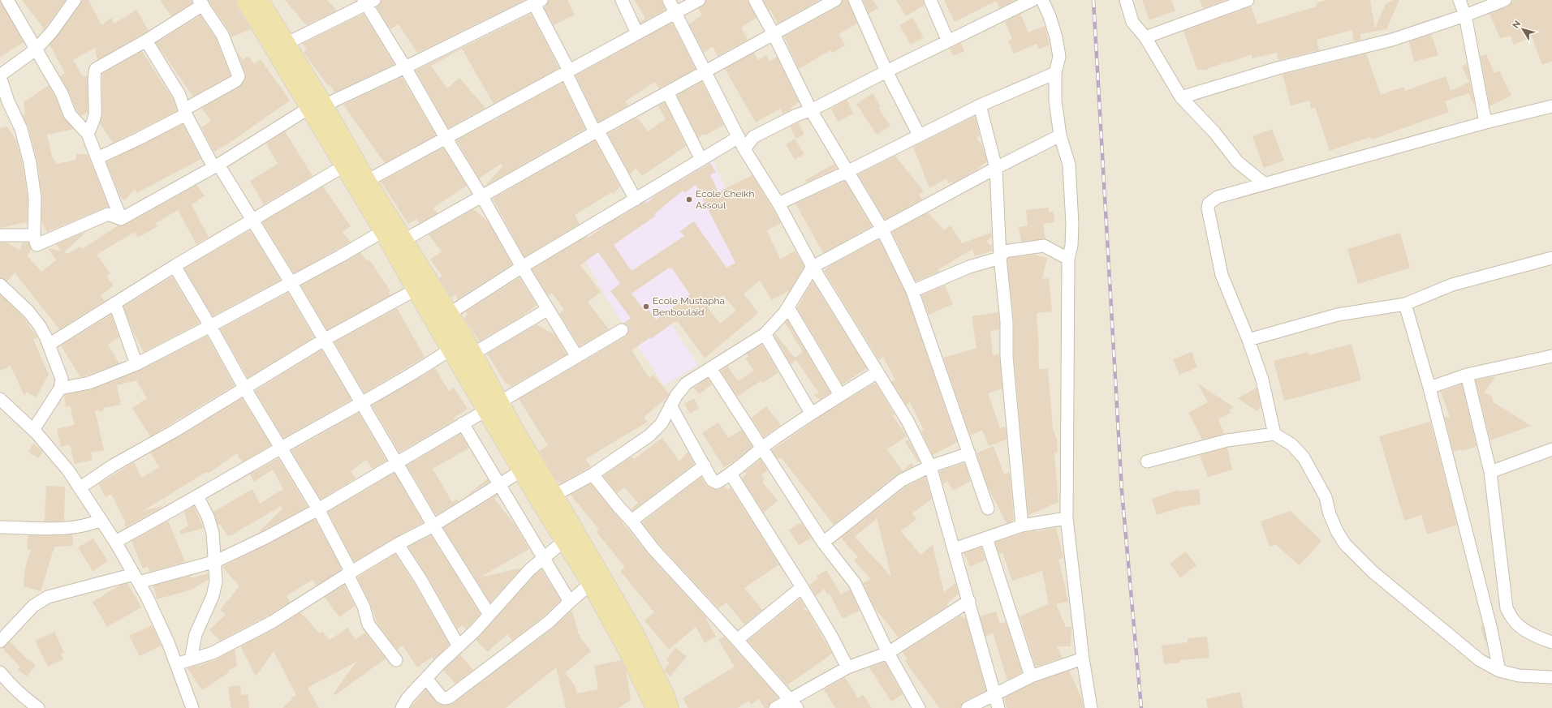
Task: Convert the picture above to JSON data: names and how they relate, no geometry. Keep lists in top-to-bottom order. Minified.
{"places":["Ecole Cheikh Assoul","Ecole Mustapha Benboulaid"],"north":"top left"}
